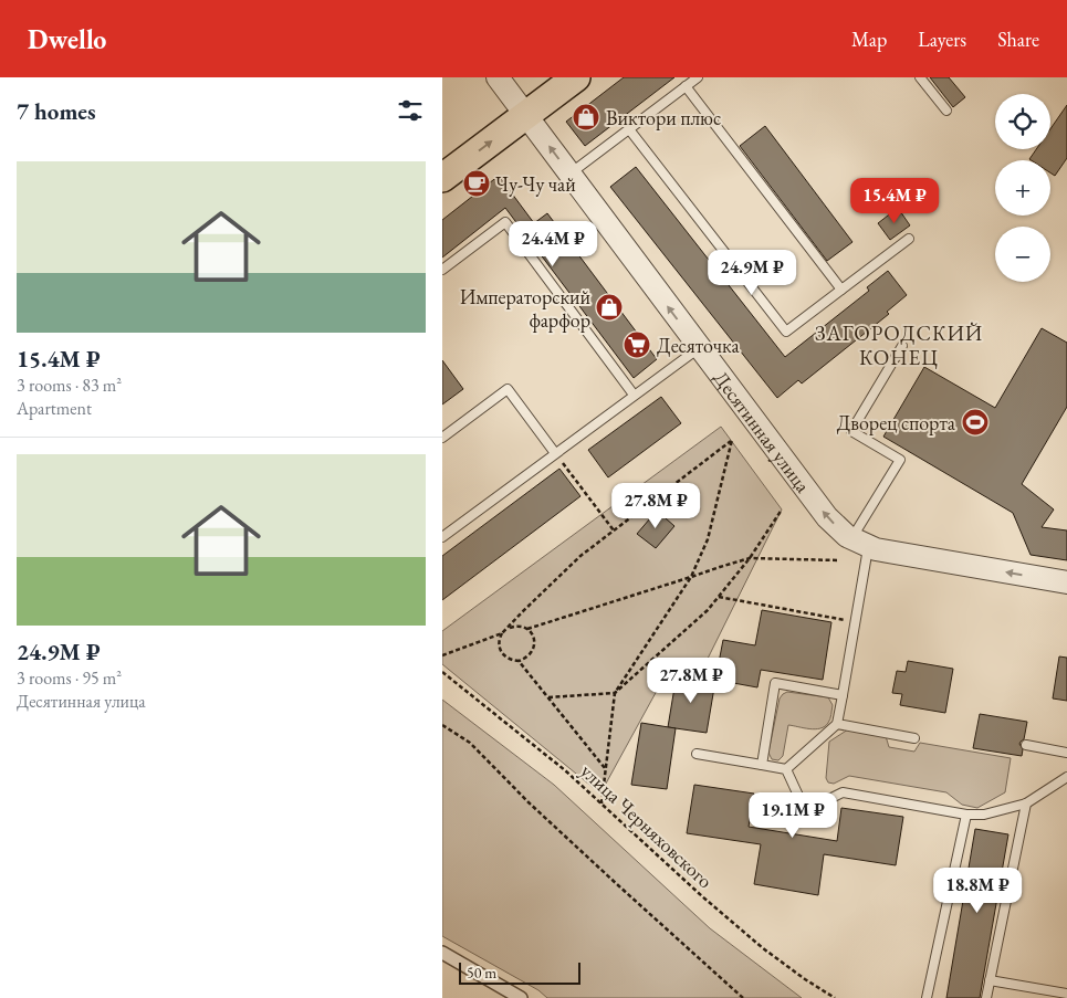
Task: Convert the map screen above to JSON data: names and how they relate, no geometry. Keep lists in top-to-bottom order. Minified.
{"streets":{"street":["Десятинная улица"],"path":["улица Черняховского"]},"one_way":["Десятинная улица"],"districts":["ЗАГОРОДСКИЙ КОНЕЦ"],"places":{"shop":["Виктори плюс","Императорский фарфор"],"cafe":["Чу-Чу чай"],"supermarket":["Десяточка"],"sports":["Дворец спорта"]},"scale_bar":"50 m","page":{"header":"Dwello","nav":["Map","Layers","Share"],"heading":"7 homes","map_buttons":["+","−"],"list":[{"name":"15.4M ₽","note":"3 rooms · 83 m² · Apartment"},{"name":"24.9M ₽","note":"3 rooms · 95 m² · Десятинная улица"}],"price":["15.4M ₽","24.4M ₽","24.9M ₽","27.8M ₽","27.8M ₽","19.1M ₽","18.8M ₽"],"scale":"50 m"}}
